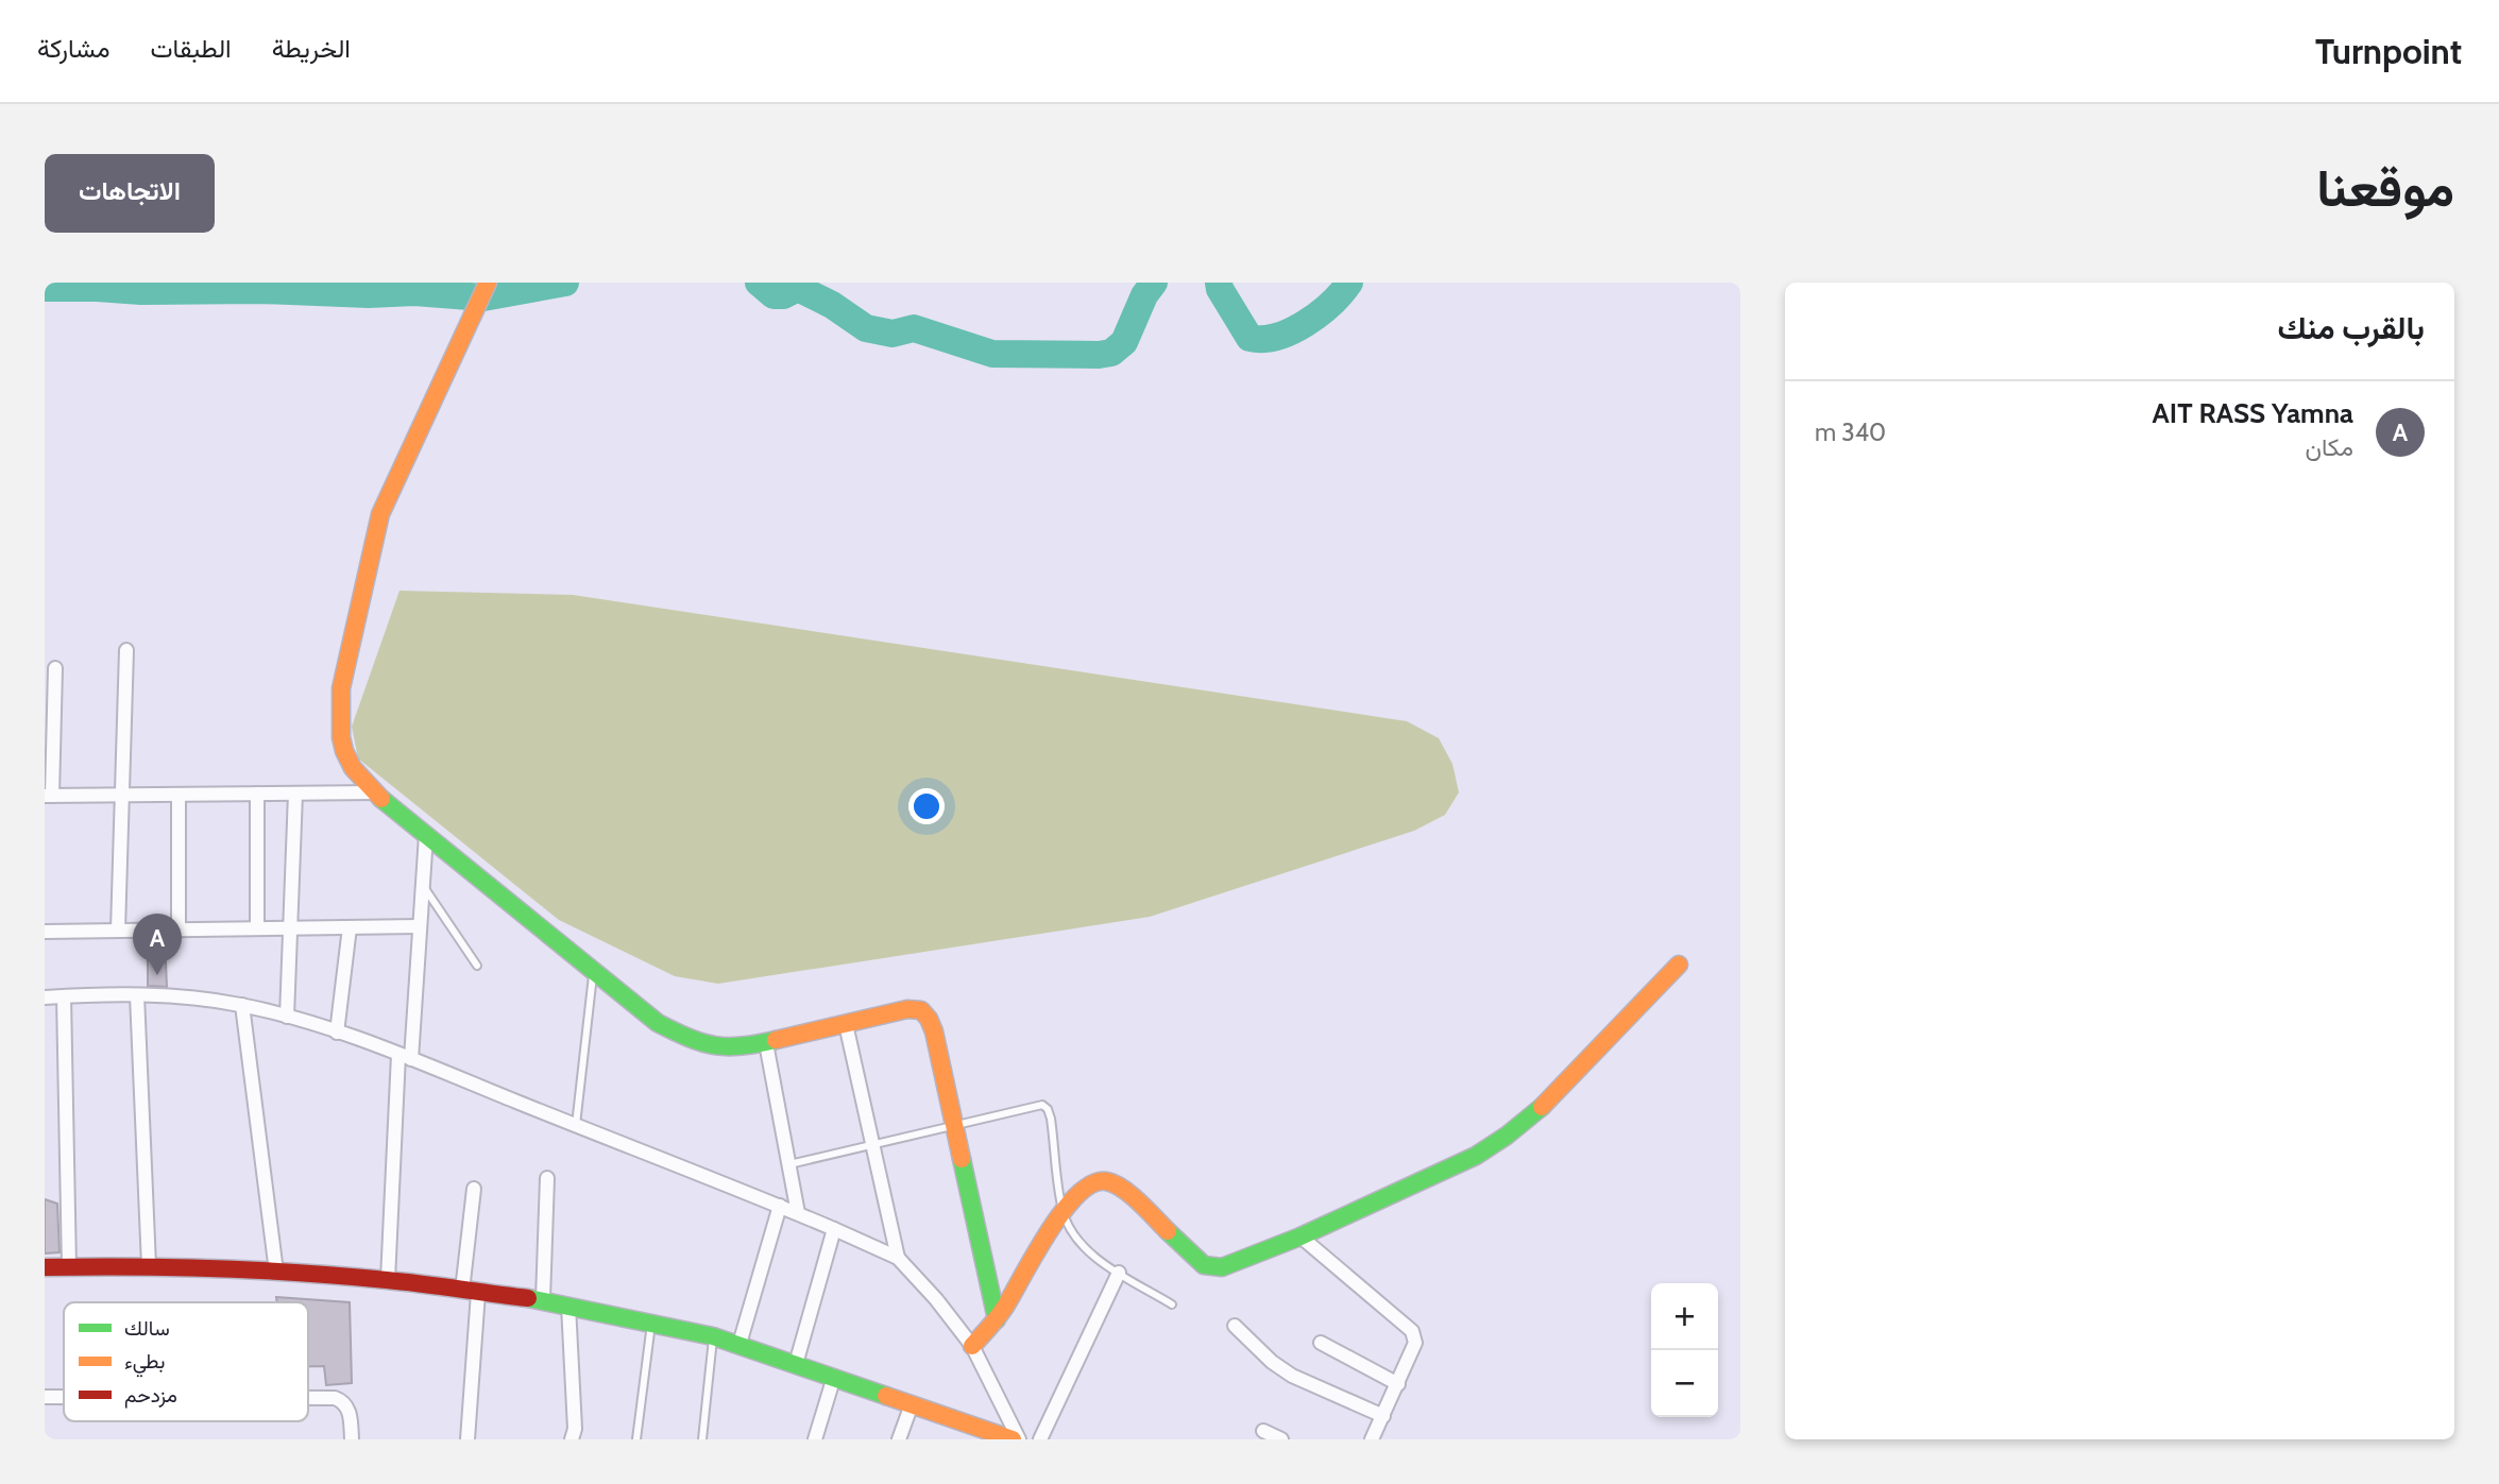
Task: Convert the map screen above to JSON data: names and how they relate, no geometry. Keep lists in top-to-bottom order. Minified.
{"legend":["سالك","بطيء","مزدحم"],"page":{"header":"Turnpoint","nav":["الخريطة","الطبقات","مشاركة"],"title":"موقعنا","buttons":"الاتجاهات","heading":"بالقرب منك","list":[{"mark":"A","name":"AIT RASS Yamna","note":"مكان","value":"340 m"}],"pins":"A","map_buttons":["+","−"]}}
